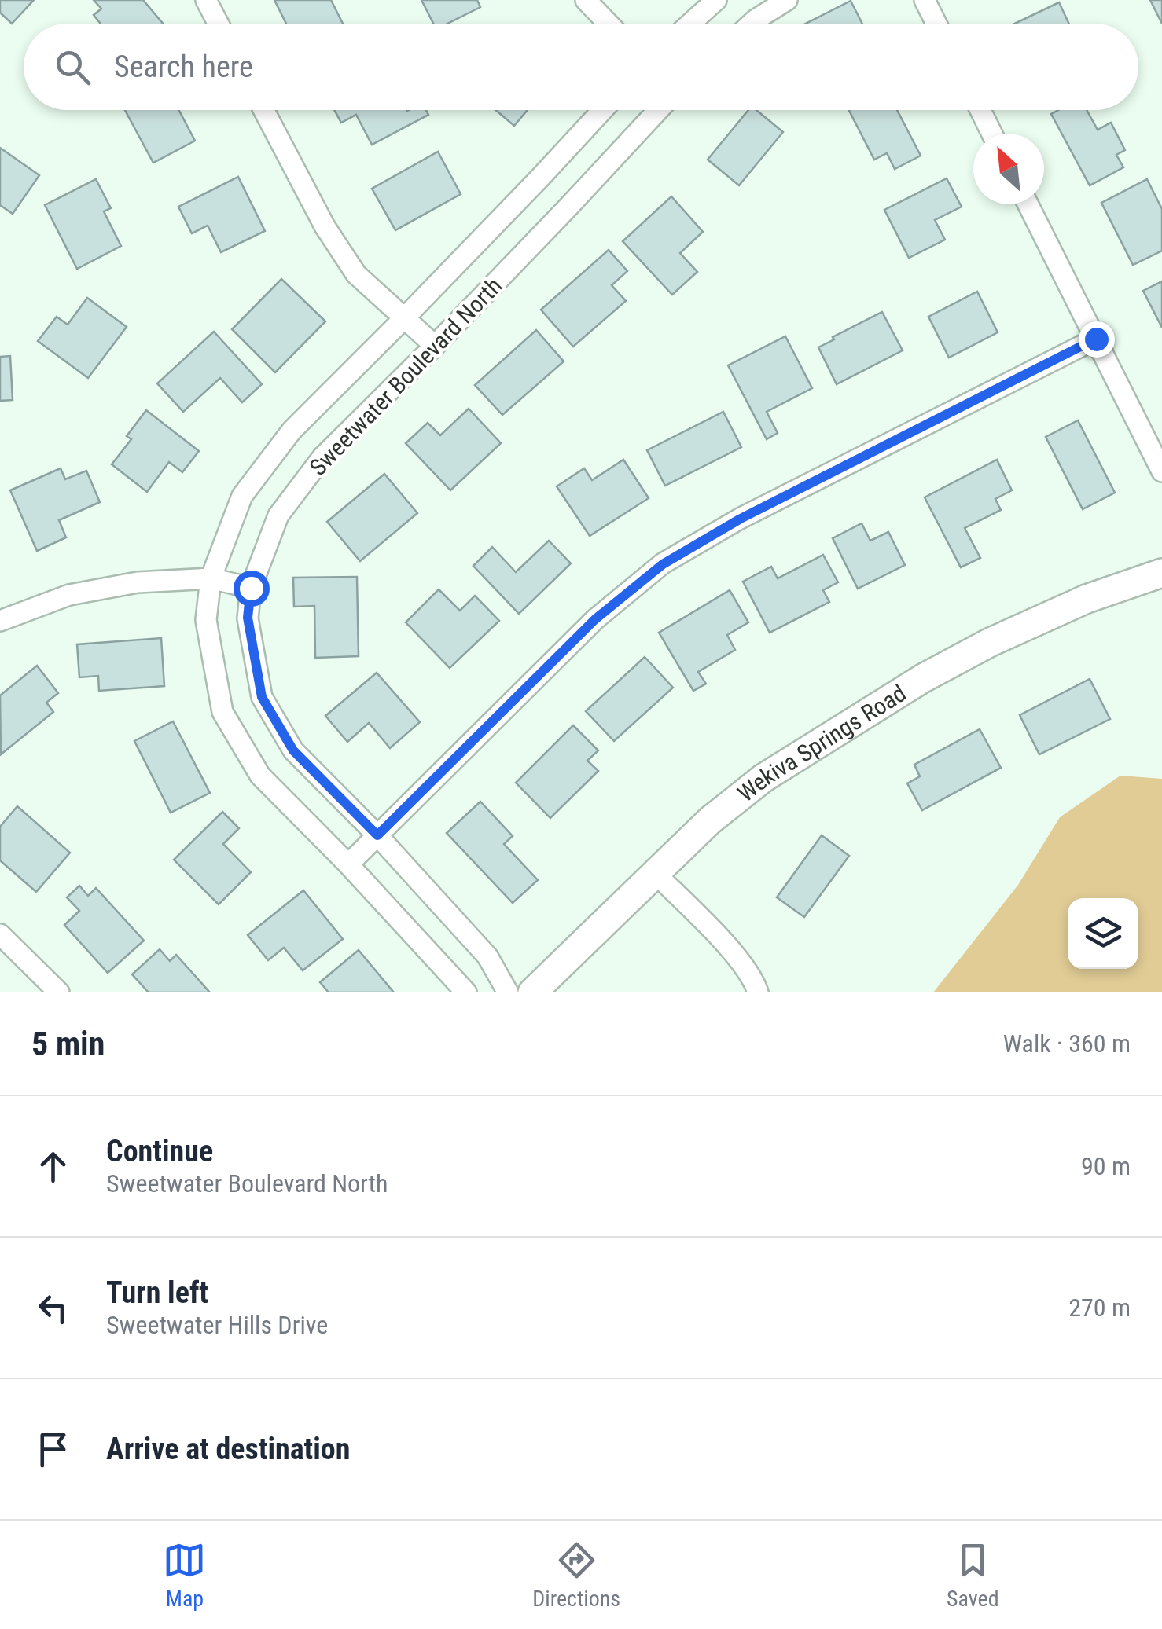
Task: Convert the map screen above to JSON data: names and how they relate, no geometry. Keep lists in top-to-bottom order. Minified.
{"streets":{"main road":["Wekiva Springs Road"],"street":["Sweetwater Boulevard North"]},"north":"top left","page":{"search":"Search here","heading":["5 min","Walk · 360 m"],"list":[["Continue","Sweetwater Boulevard North","90 m"],["Turn left","Sweetwater Hills Drive","270 m"],"Arrive at destination"],"nav":["Map","Directions","Saved"]}}
